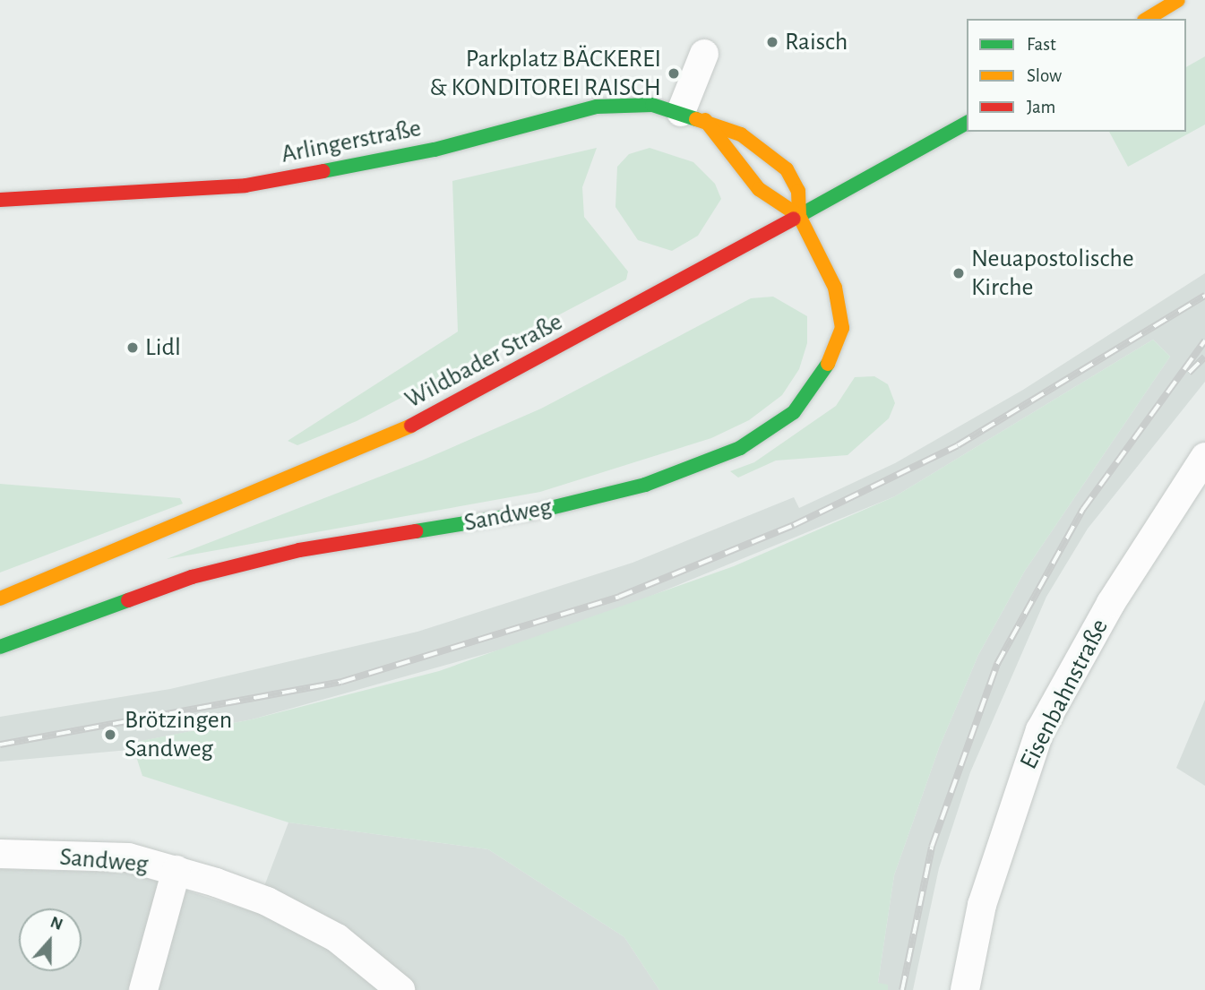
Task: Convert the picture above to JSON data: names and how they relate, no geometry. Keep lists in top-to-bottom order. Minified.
{"streets":{"main road":["Arlingerstraße","Wildbader Straße","Sandweg"],"street":["Eisenbahnstraße"]},"crossings":[["Arlingerstraße","Wildbader Straße"],["Arlingerstraße","Sandweg"],["Wildbader Straße","Sandweg"]],"places":["Raisch","Parkplatz BÄCKEREI & KONDITOREI RAISCH","Neuapostolische Kirche","Lidl","Brötzingen Sandweg"],"legend":["Fast","Slow","Jam"],"north":"top"}
